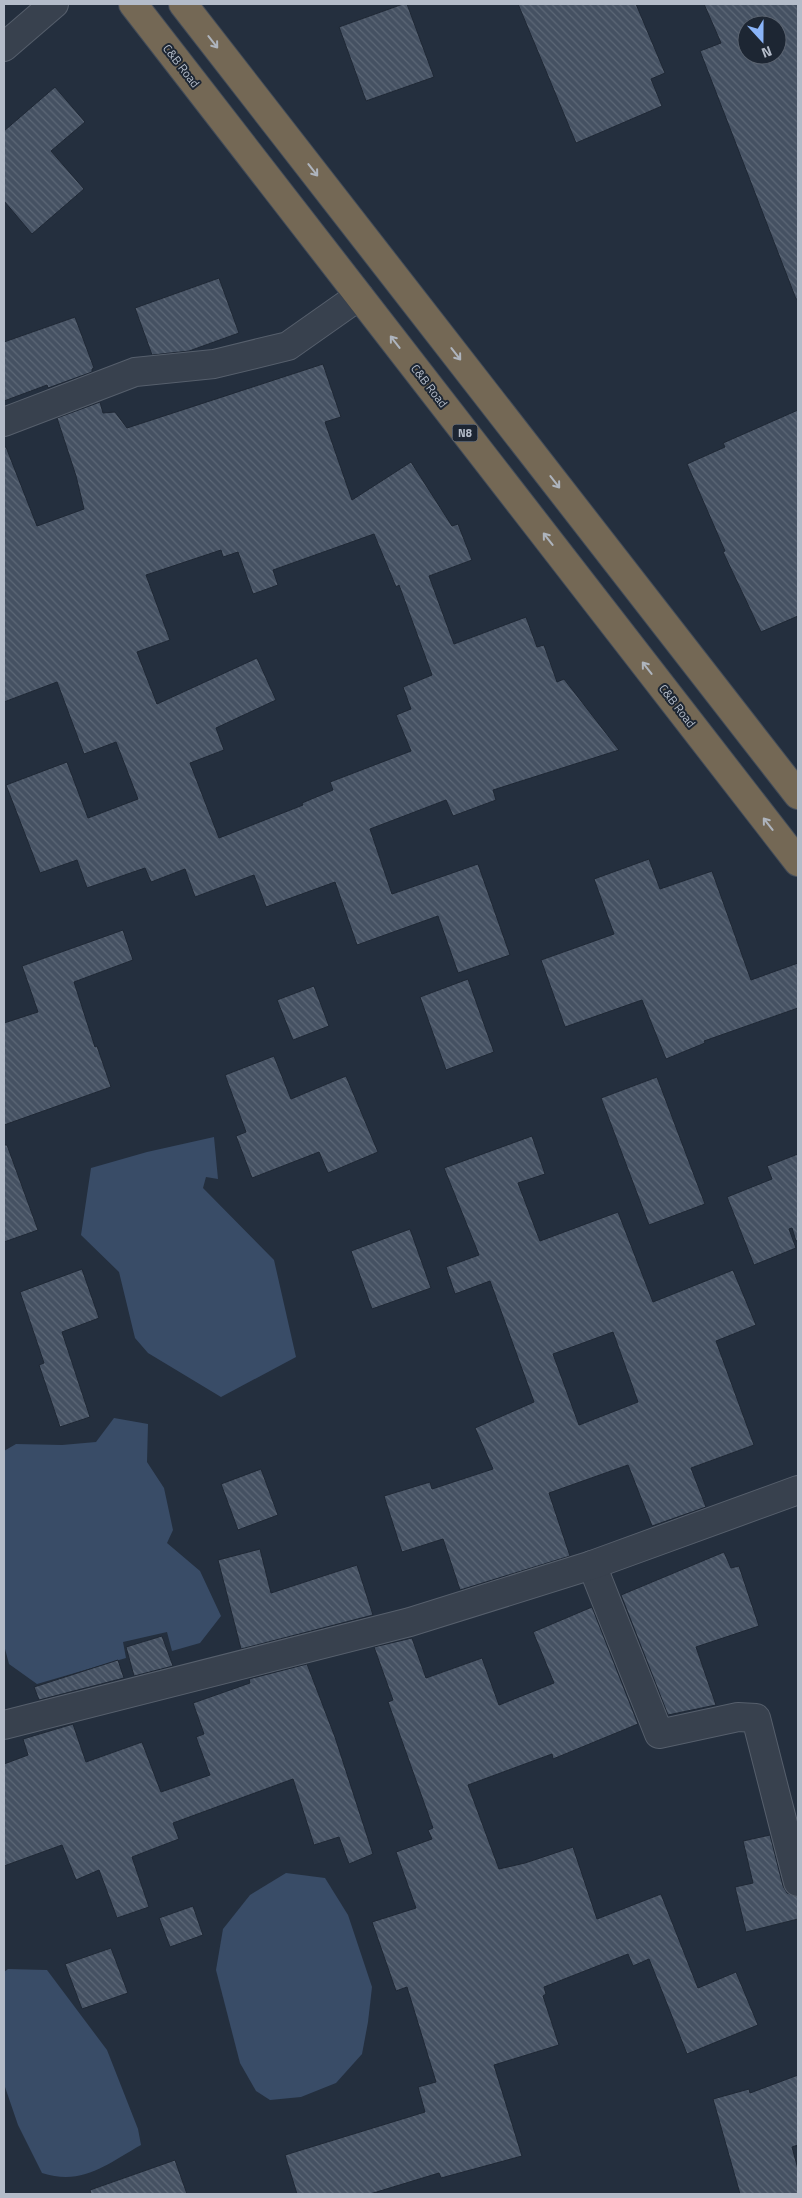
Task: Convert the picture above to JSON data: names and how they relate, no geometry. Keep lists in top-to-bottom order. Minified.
{"streets":{"highway":["C&B Road","N8"]},"north":"bottom"}
